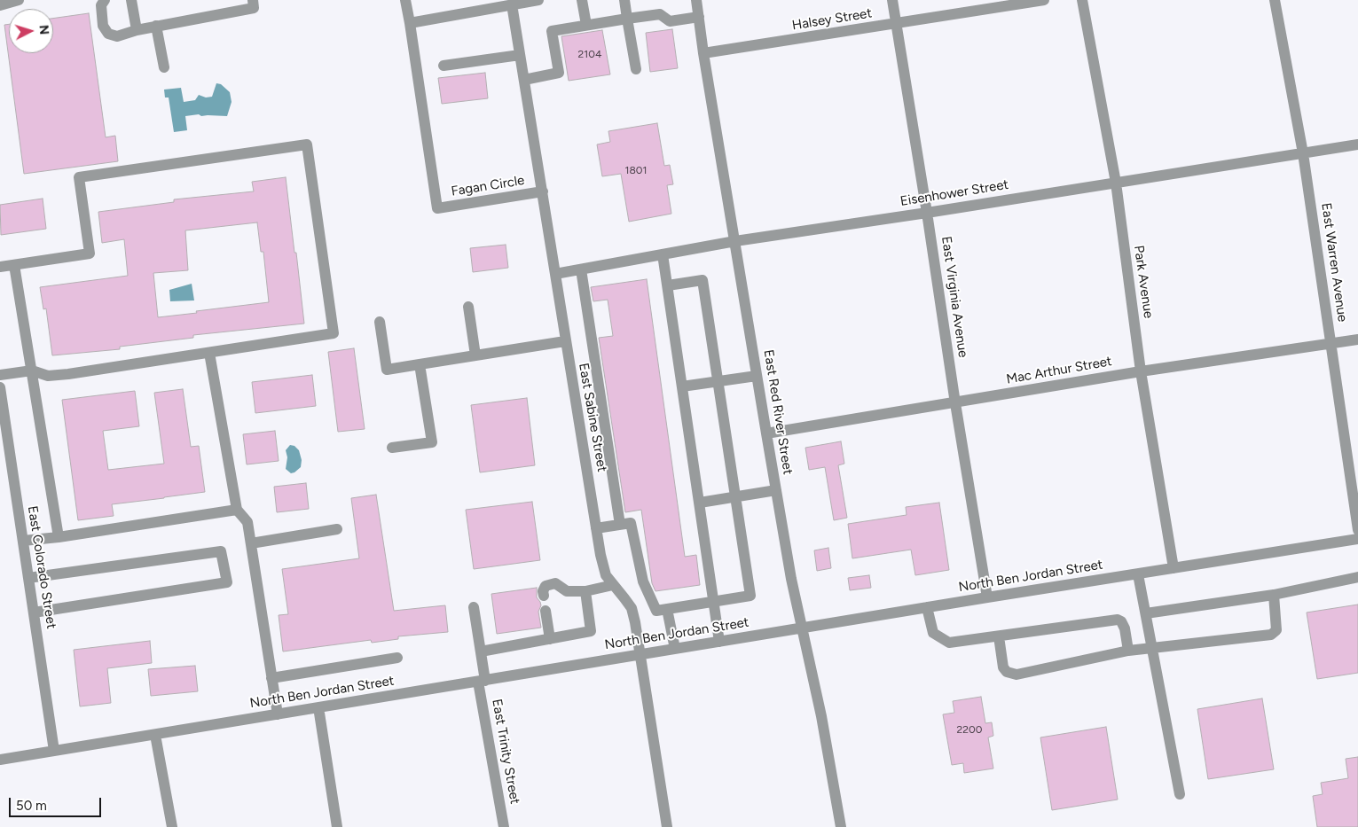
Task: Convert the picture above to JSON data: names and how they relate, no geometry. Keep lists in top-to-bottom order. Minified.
{"streets":{"street":["Halsey Street","Fagan Circle","Eisenhower Street","East Warren Avenue","Park Avenue","East Virginia Avenue","Mac Arthur Street","East Red River Street","East Sabine Street","East Colorado Street","North Ben Jordan Street","East Trinity Street"]},"crossings":[["Halsey Street","East Virginia Avenue"],["Halsey Street","East Red River Street"],["Fagan Circle","East Sabine Street"],["Eisenhower Street","East Warren Avenue"],["Eisenhower Street","Park Avenue"],["Eisenhower Street","East Virginia Avenue"],["Eisenhower Street","East Red River Street"],["Eisenhower Street","East Sabine Street"],["East Warren Avenue","Mac Arthur Street"],["Park Avenue","Mac Arthur Street"],["Park Avenue","North Ben Jordan Street"],["East Virginia Avenue","Mac Arthur Street"],["East Virginia Avenue","North Ben Jordan Street"],["Mac Arthur Street","East Red River Street"],["East Red River Street","North Ben Jordan Street"],["East Sabine Street","North Ben Jordan Street"],["East Colorado Street","North Ben Jordan Street"],["North Ben Jordan Street","East Trinity Street"]],"house_numbers":["2104","1801","2200"],"scale_bar":"50 m","north":"right"}
